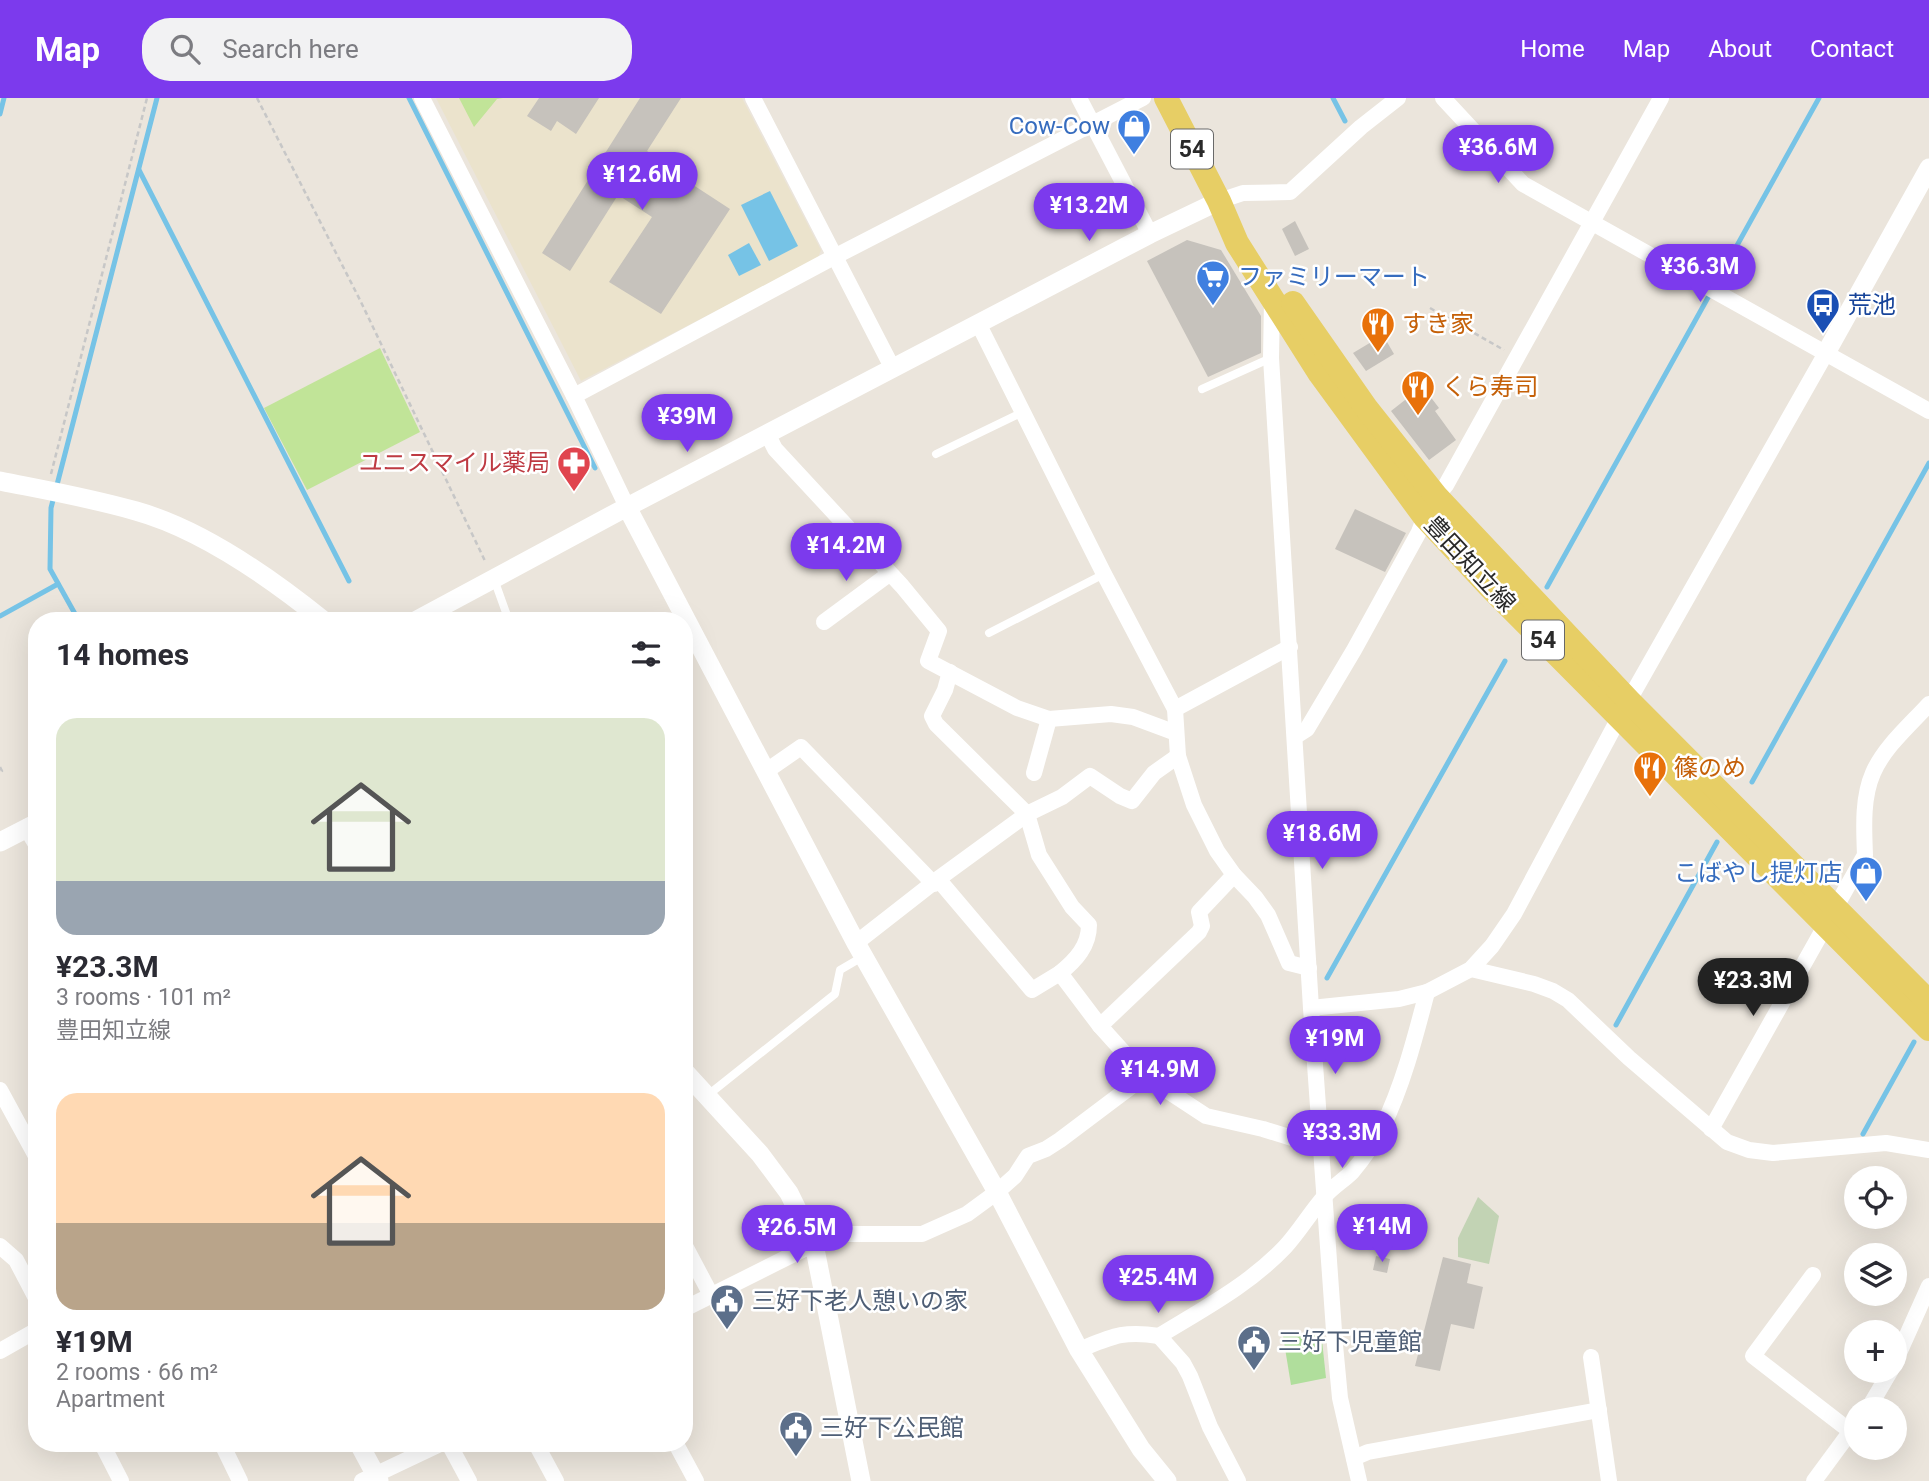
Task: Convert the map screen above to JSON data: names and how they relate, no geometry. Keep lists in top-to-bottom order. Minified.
{"streets":{"main road":["54","豊田知立線"]},"places":{"shop":["Cow-Cow","こばやし提灯店"],"supermarket":["ファミリーマート"],"bus stop":["荒池"],"restaurant":["すき家","くら寿司","篠のめ"],"pharmacy":["ユニスマイル薬局"],"public building":["三好下老人憩いの家","三好下児童館","三好下公民館"]},"page":{"header":"Map","search":"Search here","nav":["Home","Map","About","Contact"],"price":["¥36.6M","¥12.6M","¥13.2M","¥36.3M","¥39M","¥14.2M","¥18.6M","¥23.3M","¥19M","¥14.9M","¥33.3M","¥14M","¥26.5M","¥25.4M"],"heading":"14 homes","list":[{"name":"¥23.3M","note":"3 rooms · 101 m² · 豊田知立線"},{"name":"¥19M","note":"2 rooms · 66 m² · Apartment"}],"map_buttons":["+","−"]}}
